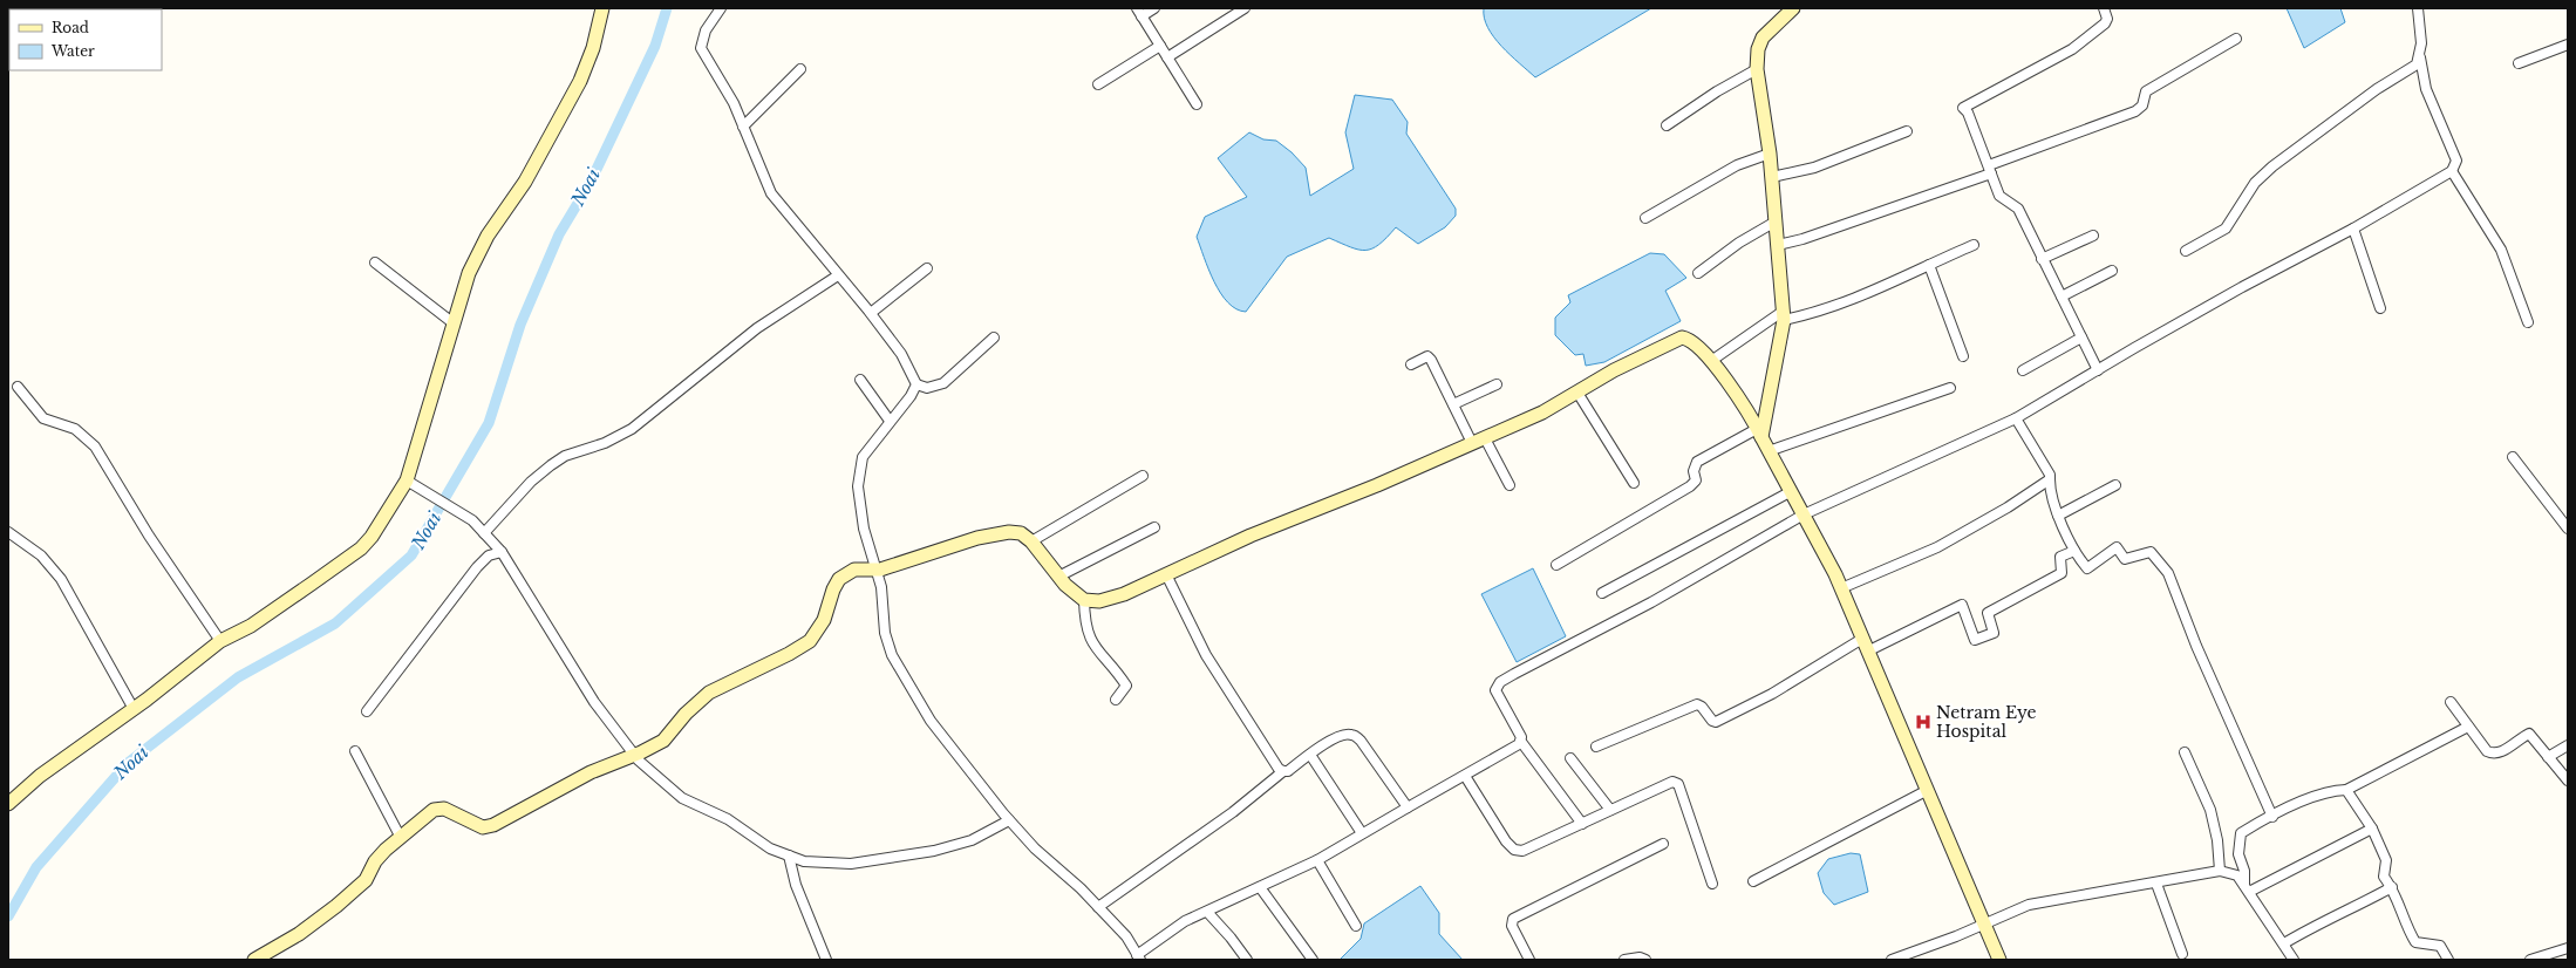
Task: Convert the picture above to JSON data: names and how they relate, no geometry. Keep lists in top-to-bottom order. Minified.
{"water":["Noai"],"places":{"hospital":["Netram Eye Hospital"]},"legend":["Road","Water"]}
